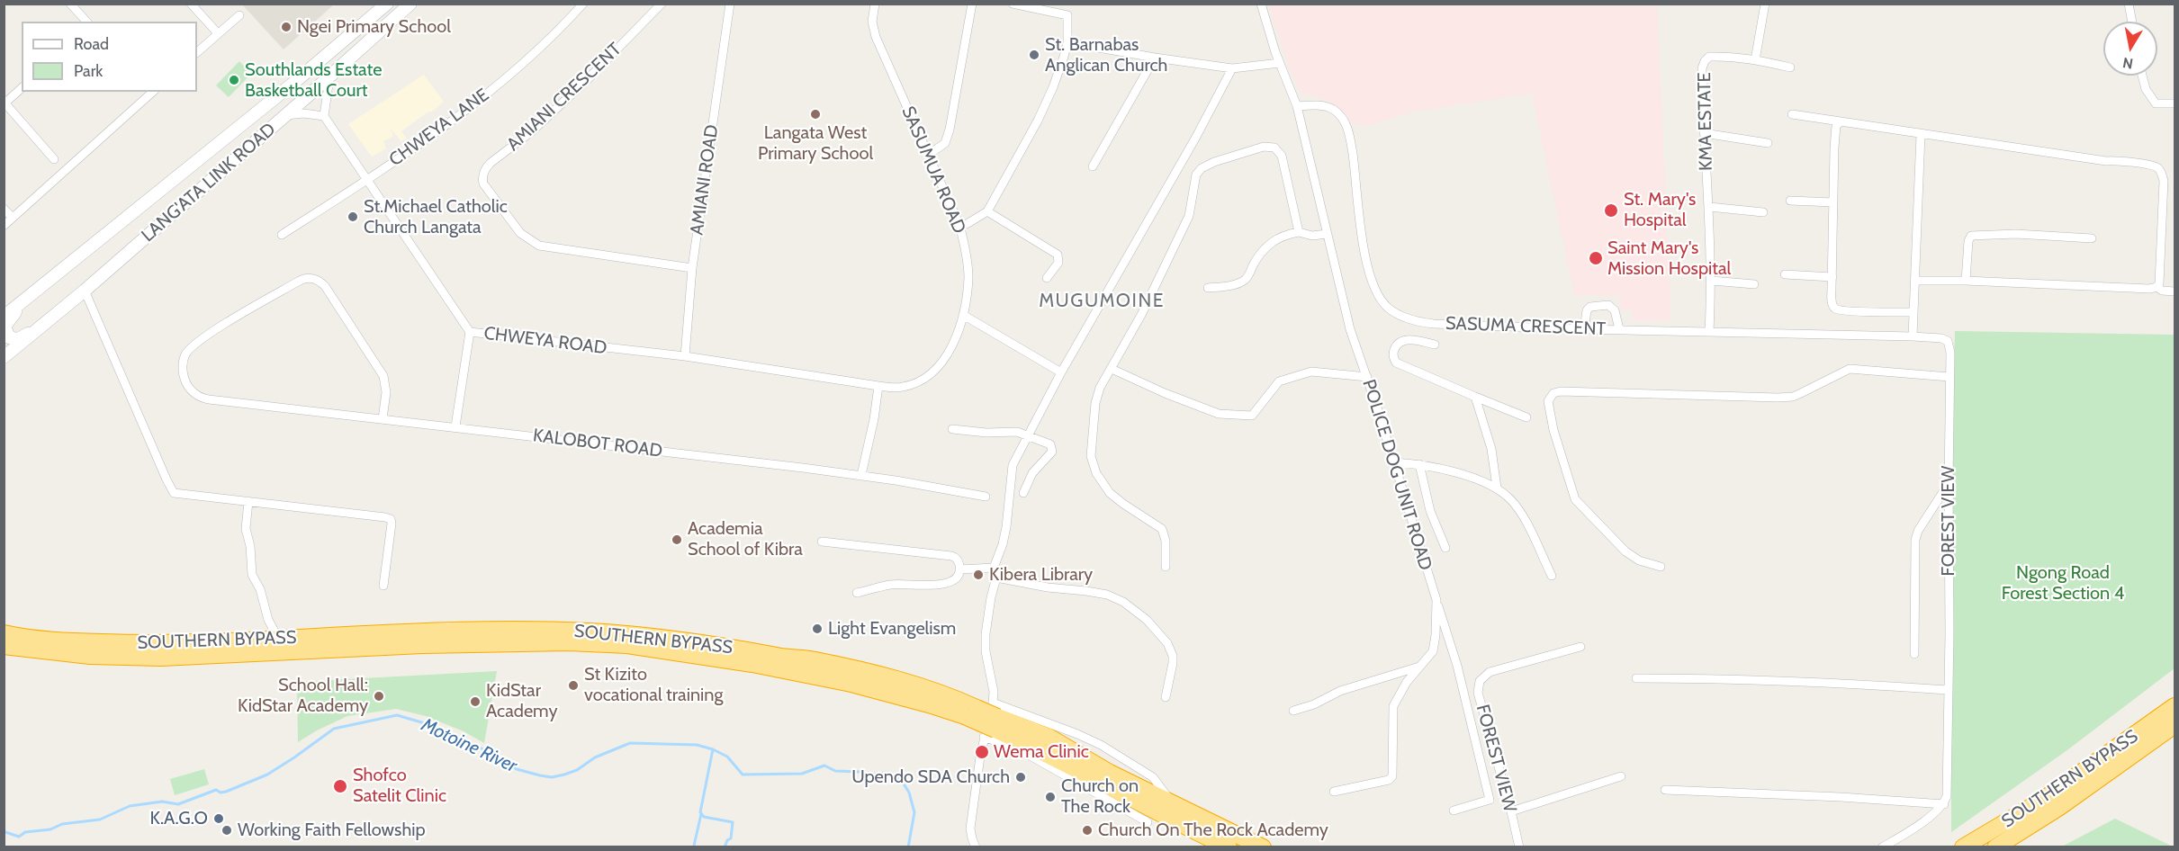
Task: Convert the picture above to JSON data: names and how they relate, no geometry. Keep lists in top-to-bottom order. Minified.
{"streets":{"highway":["SOUTHERN BYPASS"],"main road":["LANG'ATA LINK ROAD"],"street":["AMIANI CRESCENT","KMA ESTATE","CHWEYA LANE","SASUMUA ROAD","AMIANI ROAD","SASUMA CRESCENT","CHWEYA ROAD","KALOBOT ROAD","POLICE DOG UNIT ROAD","FOREST VIEW"]},"crossings":[["AMIANI CRESCENT","AMIANI ROAD"],["KMA ESTATE","SASUMA CRESCENT"],["CHWEYA LANE","CHWEYA ROAD"],["SASUMUA ROAD","CHWEYA ROAD"],["AMIANI ROAD","CHWEYA ROAD"],["SASUMA CRESCENT","POLICE DOG UNIT ROAD"],["SASUMA CRESCENT","FOREST VIEW"]],"districts":["MUGUMOINE"],"water":["Motoine River"],"parks":["Ngong Road Forest Section 4"],"places":["Ngei Primary School","St. Barnabas Anglican Church","Southlands Estate Basketball Court","Langata West Primary School","St. Mary's Hospital","St.Michael Catholic Church Langata","Saint Mary's Mission Hospital","Academia School of Kibra","Kibera Library","Light Evangelism","St Kizito vocational training","School Hall: KidStar Academy","KidStar Academy","Wema Clinic","Upendo SDA Church","Shofco Satelit Clinic","Church on The Rock","K.A.G.O","Working Faith Fellowship","Church On The Rock Academy"],"legend":["Road","Park"],"north":"bottom"}
